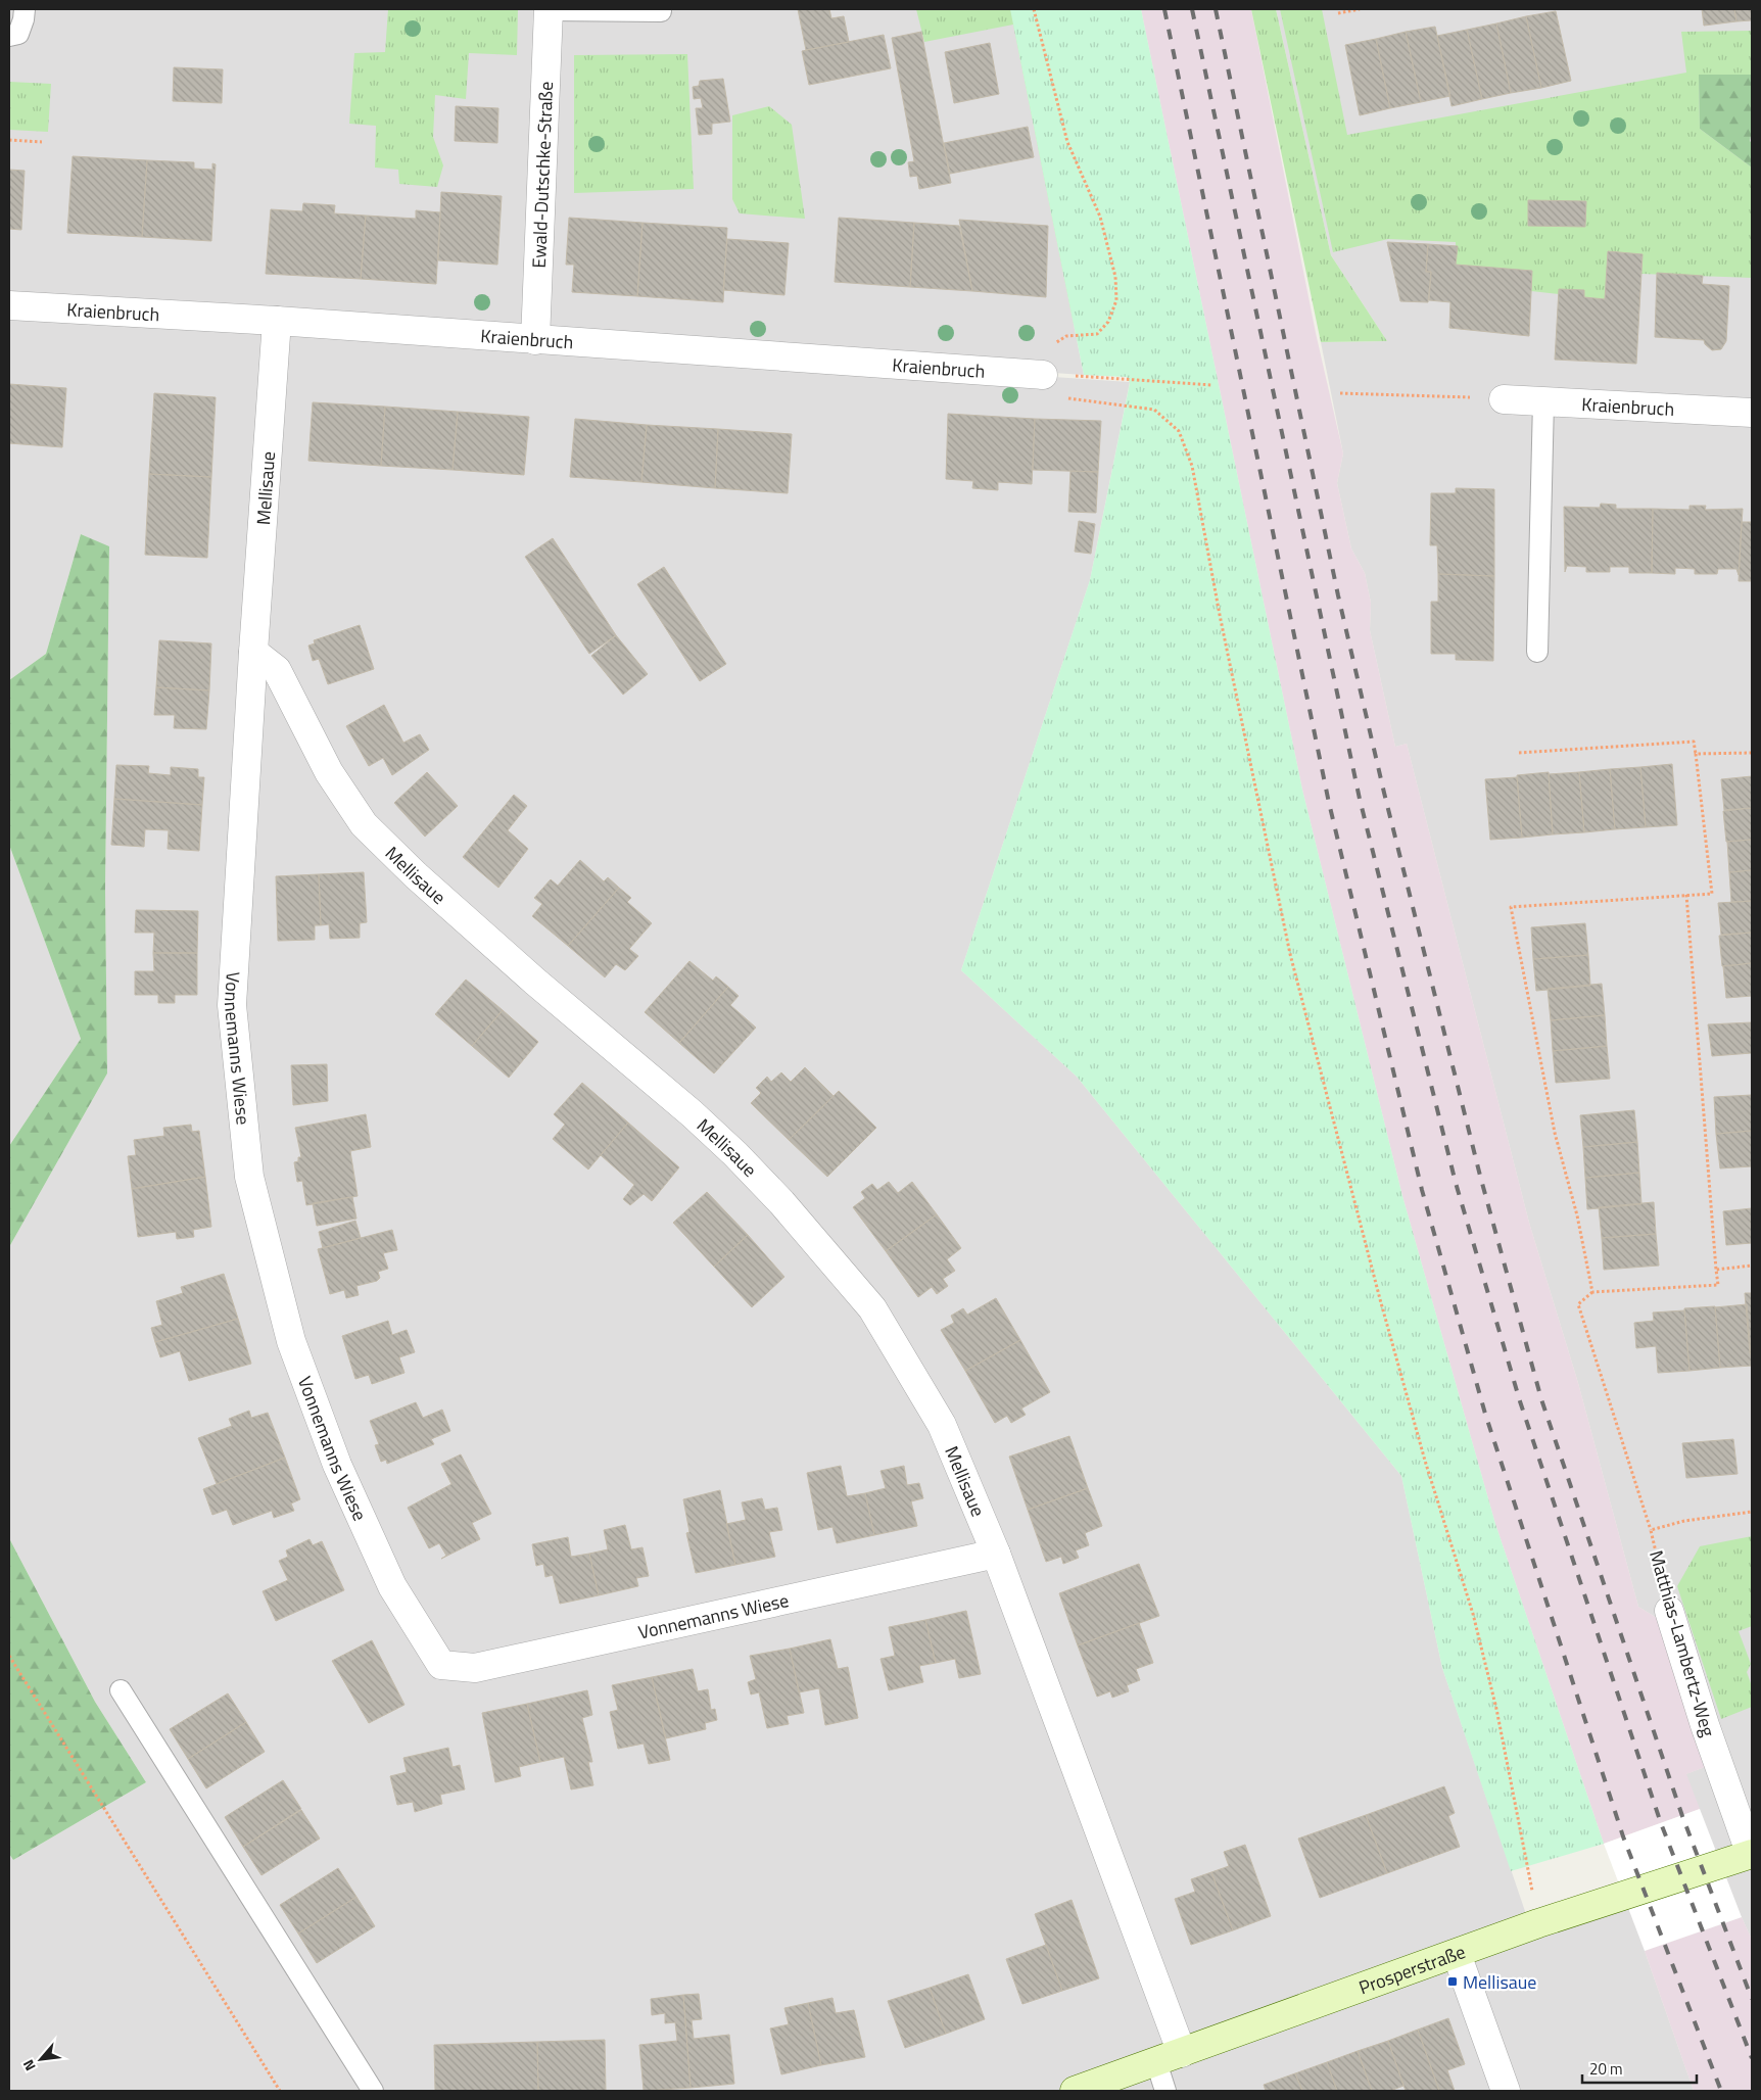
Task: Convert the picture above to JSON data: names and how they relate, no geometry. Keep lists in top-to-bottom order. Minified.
{"streets":{"main road":["Prosperstraße"],"street":["Ewald-Dutschke-Straße","Kraienbruch","Mellisaue","Vonnemanns Wiese","Matthias-Lambertz-Weg"]},"crossings":[["Ewald-Dutschke-Straße","Kraienbruch"],["Kraienbruch","Mellisaue"],["Mellisaue","Vonnemanns Wiese"],["Mellisaue","Prosperstraße"],["Matthias-Lambertz-Weg","Prosperstraße"]],"places":{"transit":["Mellisaue"]},"scale_bar":"20 m","north":"bottom left"}
